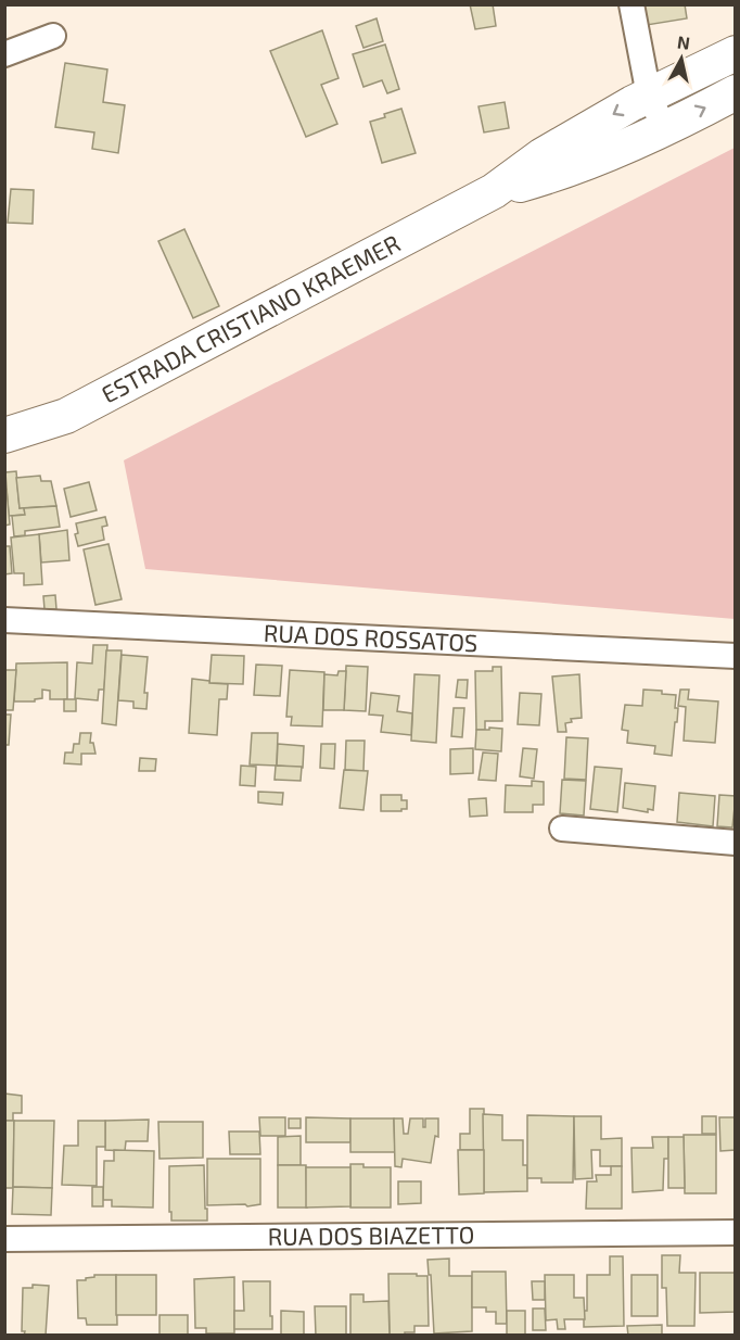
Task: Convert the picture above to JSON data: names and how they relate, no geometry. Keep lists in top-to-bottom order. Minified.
{"streets":{"main road":["ESTRADA CRISTIANO KRAEMER"],"street":["RUA DOS ROSSATOS","RUA DOS BIAZETTO"]},"north":"top"}
